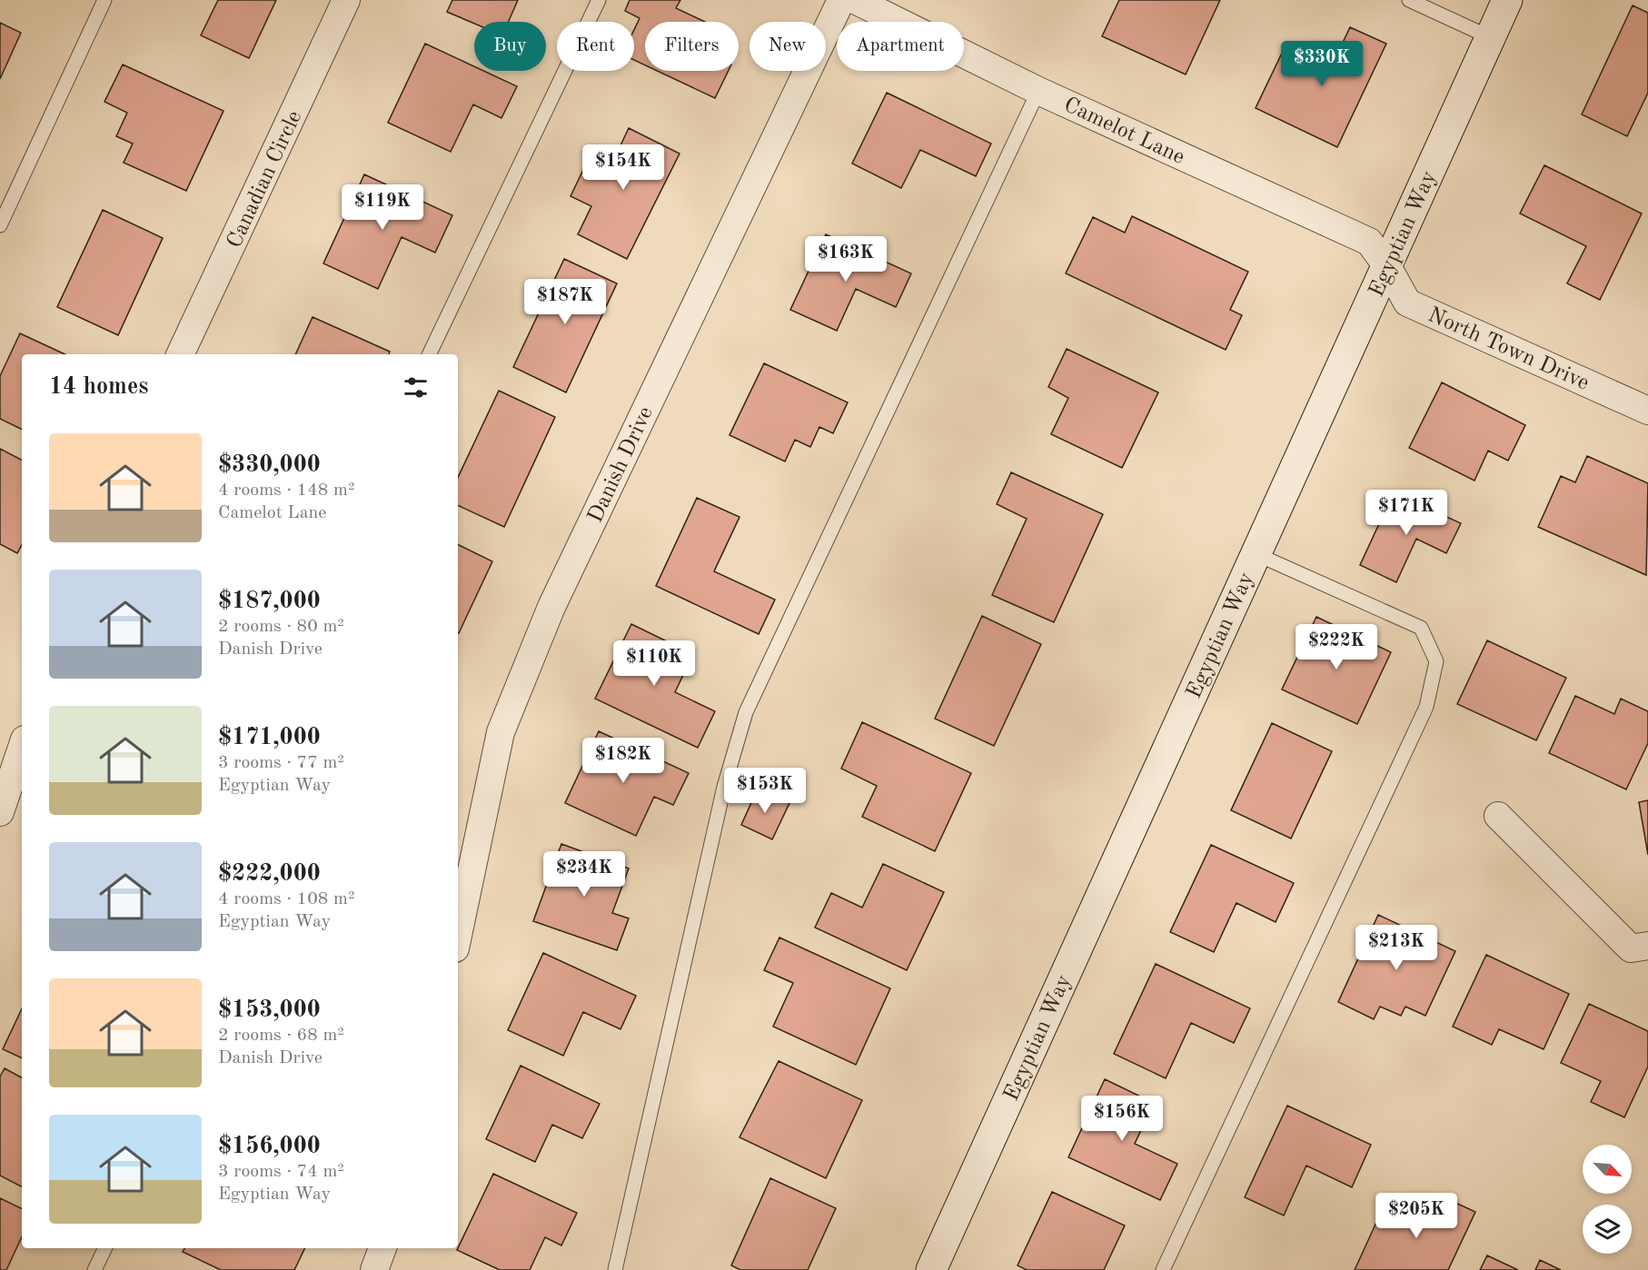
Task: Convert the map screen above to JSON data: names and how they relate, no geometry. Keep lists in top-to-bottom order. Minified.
{"streets":{"street":["Camelot Lane","Canadian Circle","Egyptian Way","North Town Drive","Danish Drive"]},"crossings":[["Camelot Lane","Egyptian Way"],["Camelot Lane","North Town Drive"],["Egyptian Way","North Town Drive"]],"north":"bottom right","page":{"chip":["Buy","Rent","Filters","New","Apartment"],"price":["$330K","$154K","$119K","$163K","$187K","$171K","$222K","$110K","$182K","$153K","$234K","$213K","$156K","$205K"],"heading":"14 homes","list":[{"name":"$330,000","note":"4 rooms · 148 m² · Camelot Lane"},{"name":"$187,000","note":"2 rooms · 80 m² · Danish Drive"},{"name":"$171,000","note":"3 rooms · 77 m² · Egyptian Way"},{"name":"$222,000","note":"4 rooms · 108 m² · Egyptian Way"},{"name":"$153,000","note":"2 rooms · 68 m² · Danish Drive"},{"name":"$156,000","note":"3 rooms · 74 m² · Egyptian Way"}]}}
